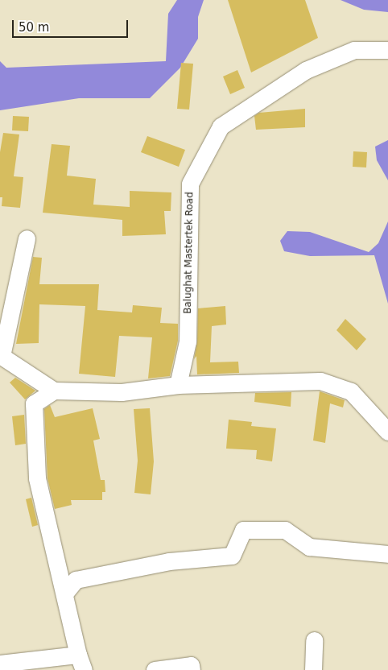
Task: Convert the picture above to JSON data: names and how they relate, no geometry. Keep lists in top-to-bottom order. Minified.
{"streets":{"street":["Balughat Mastertek Road"]},"scale_bar":"50 m"}
